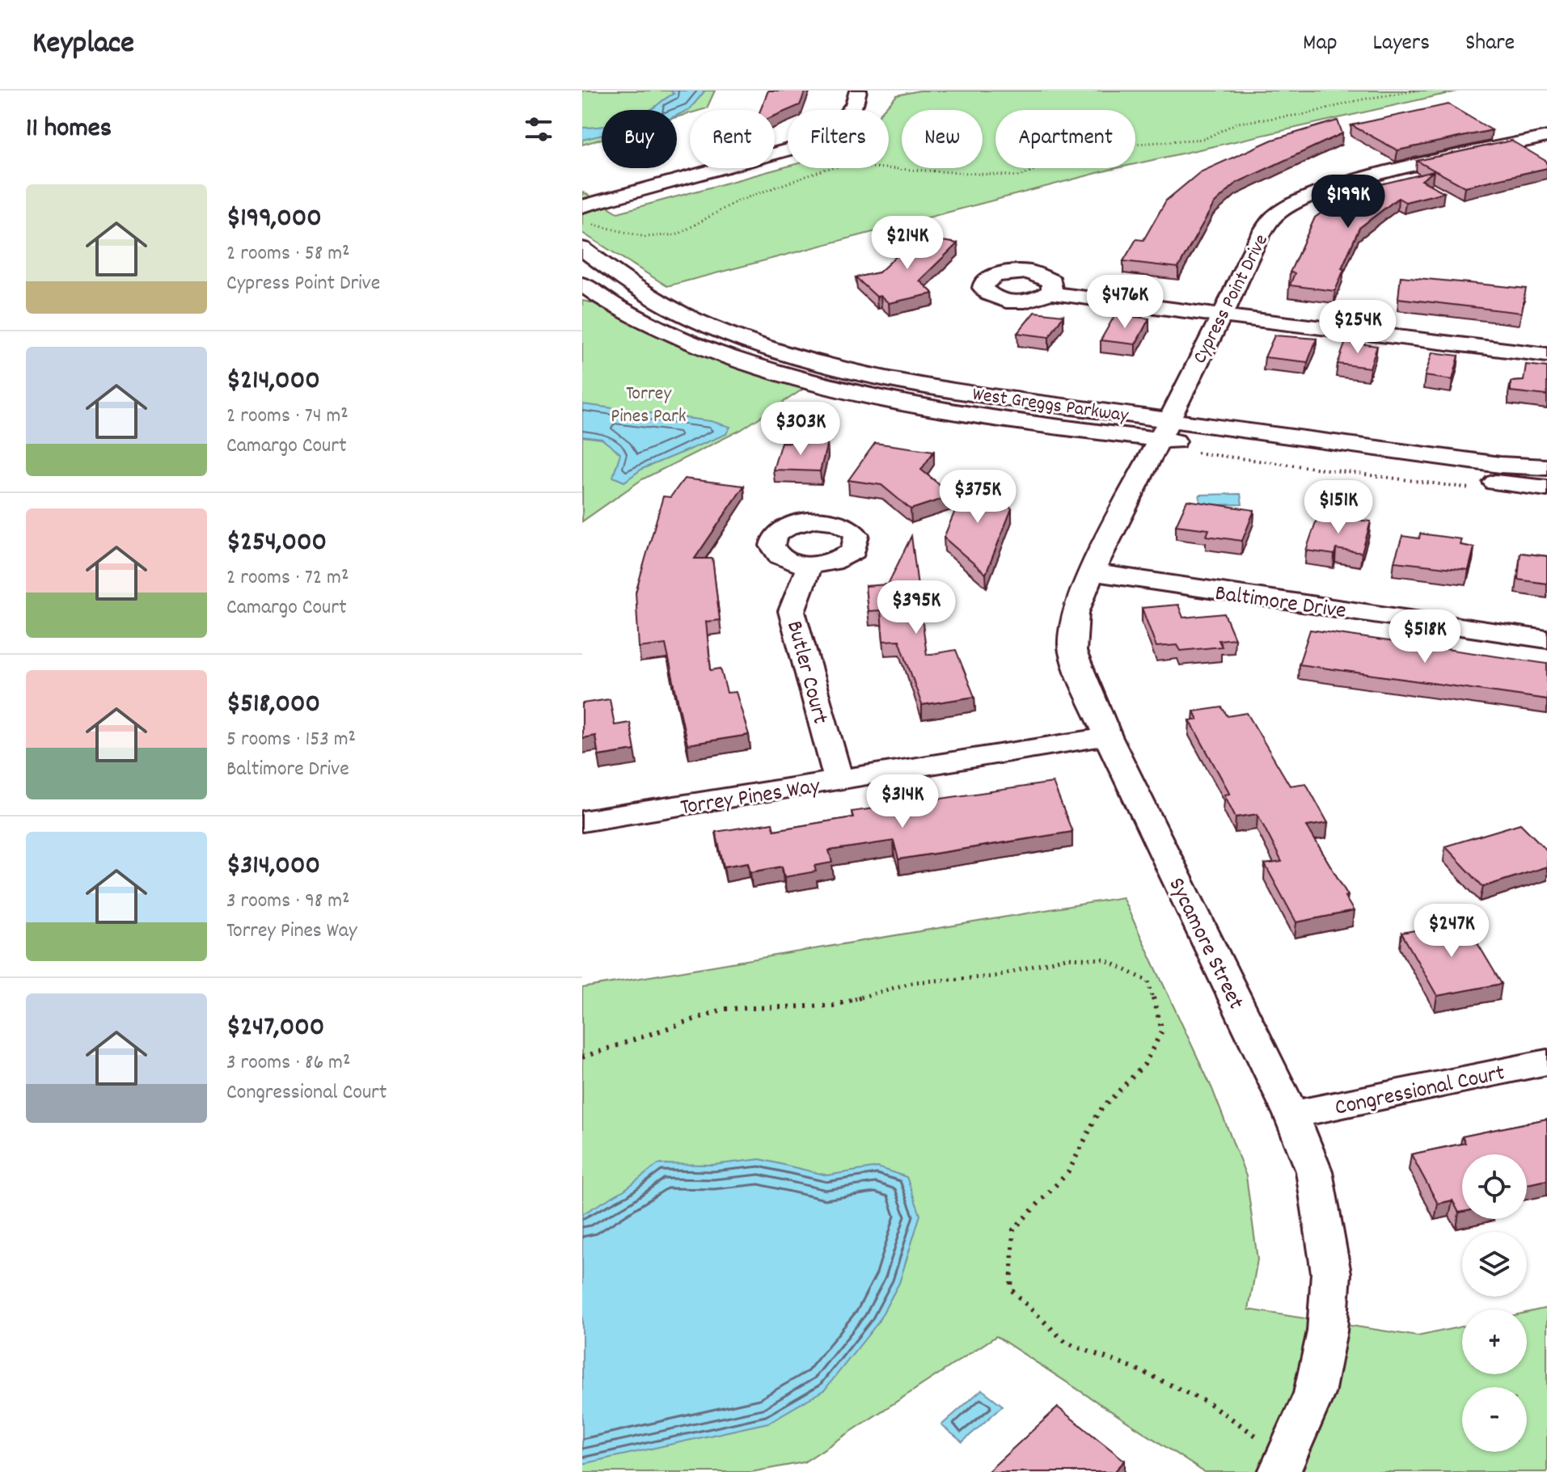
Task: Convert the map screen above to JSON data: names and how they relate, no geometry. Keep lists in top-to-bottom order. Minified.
{"streets":{"street":["Cypress Point Drive","West Greggs Parkway","Baltimore Drive","Butler Court","Torrey Pines Way","Sycamore Street","Congressional Court"]},"crossings":[["Cypress Point Drive","West Greggs Parkway"],["Cypress Point Drive","Sycamore Street"],["West Greggs Parkway","Sycamore Street"],["Baltimore Drive","Sycamore Street"],["Butler Court","Torrey Pines Way"],["Torrey Pines Way","Sycamore Street"],["Sycamore Street","Congressional Court"]],"parks":["Torrey Pines Park"],"page":{"header":"Keyplace","nav":["Map","Layers","Share"],"heading":"11 homes","chip":["Buy","Rent","Filters","New","Apartment"],"list":[{"name":"$199,000","note":"2 rooms · 58 m² · Cypress Point Drive"},{"name":"$214,000","note":"2 rooms · 74 m² · Camargo Court"},{"name":"$254,000","note":"2 rooms · 72 m² · Camargo Court"},{"name":"$518,000","note":"5 rooms · 153 m² · Baltimore Drive"},{"name":"$314,000","note":"3 rooms · 98 m² · Torrey Pines Way"},{"name":"$247,000","note":"3 rooms · 86 m² · Congressional Court"}],"price":["$199K","$214K","$476K","$254K","$303K","$375K","$151K","$395K","$518K","$314K","$247K"],"map_buttons":["+","−"]}}
